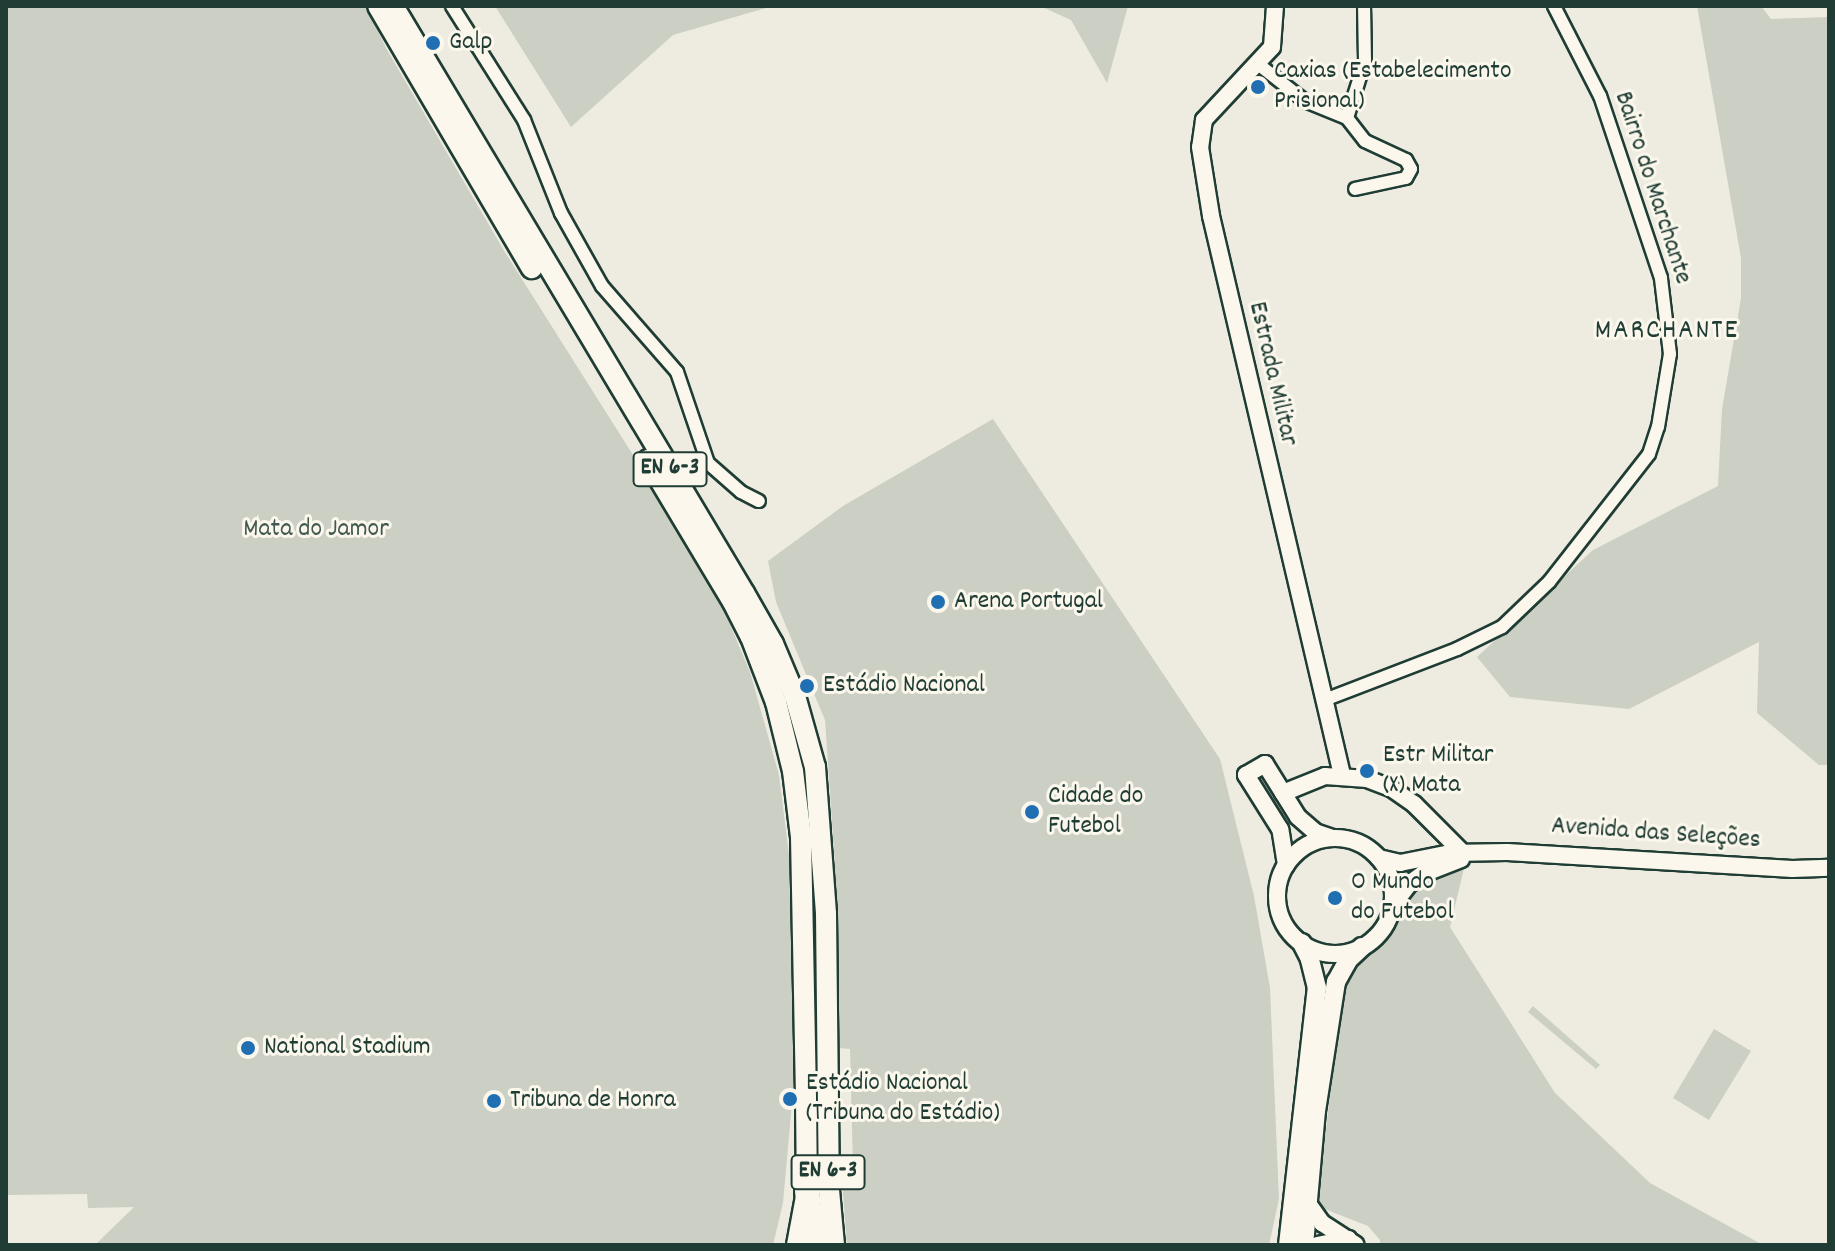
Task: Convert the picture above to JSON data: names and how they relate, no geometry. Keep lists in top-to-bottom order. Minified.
{"streets":{"main road":["EN 6-3"],"street":["Bairro do Marchante","Estrada Militar","Avenida das Seleções"]},"crossings":[["Bairro do Marchante","Estrada Militar"]],"districts":["MARCHANTE"],"parks":["Mata do Jamor"],"places":["Galp","Caxias (Estabelecimento Prisional)","Arena Portugal","Estádio Nacional","Estr Militar (X) Mata","Cidade do Futebol","O Mundo do Futebol","National Stadium","Estádio Nacional (Tribuna do Estádio)","Tribuna de Honra"]}
